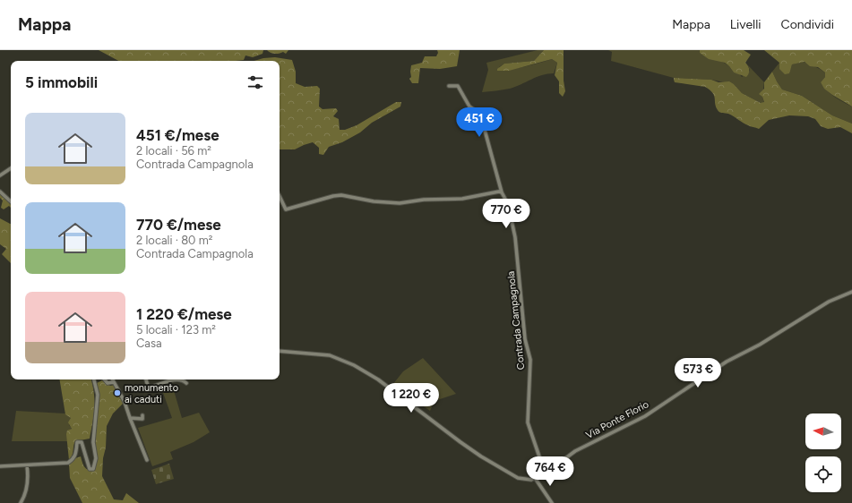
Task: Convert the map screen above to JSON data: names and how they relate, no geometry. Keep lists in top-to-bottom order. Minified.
{"streets":{"street":["Contrada Campagnola","Via Ponte Florio"]},"crossings":[["Contrada Campagnola","Via Ponte Florio"]],"places":["monumento ai caduti"],"north":"left","page":{"header":"Mappa","nav":["Mappa","Livelli","Condividi"],"heading":"5 immobili","list":[{"name":"451 €/mese","note":"2 locali · 56 m² · Contrada Campagnola"},{"name":"770 €/mese","note":"2 locali · 80 m² · Contrada Campagnola"},{"name":"1 220 €/mese","note":"5 locali · 123 m² · Casa"}],"price":["451 €","770 €","573 €","1 220 €","764 €"]}}
